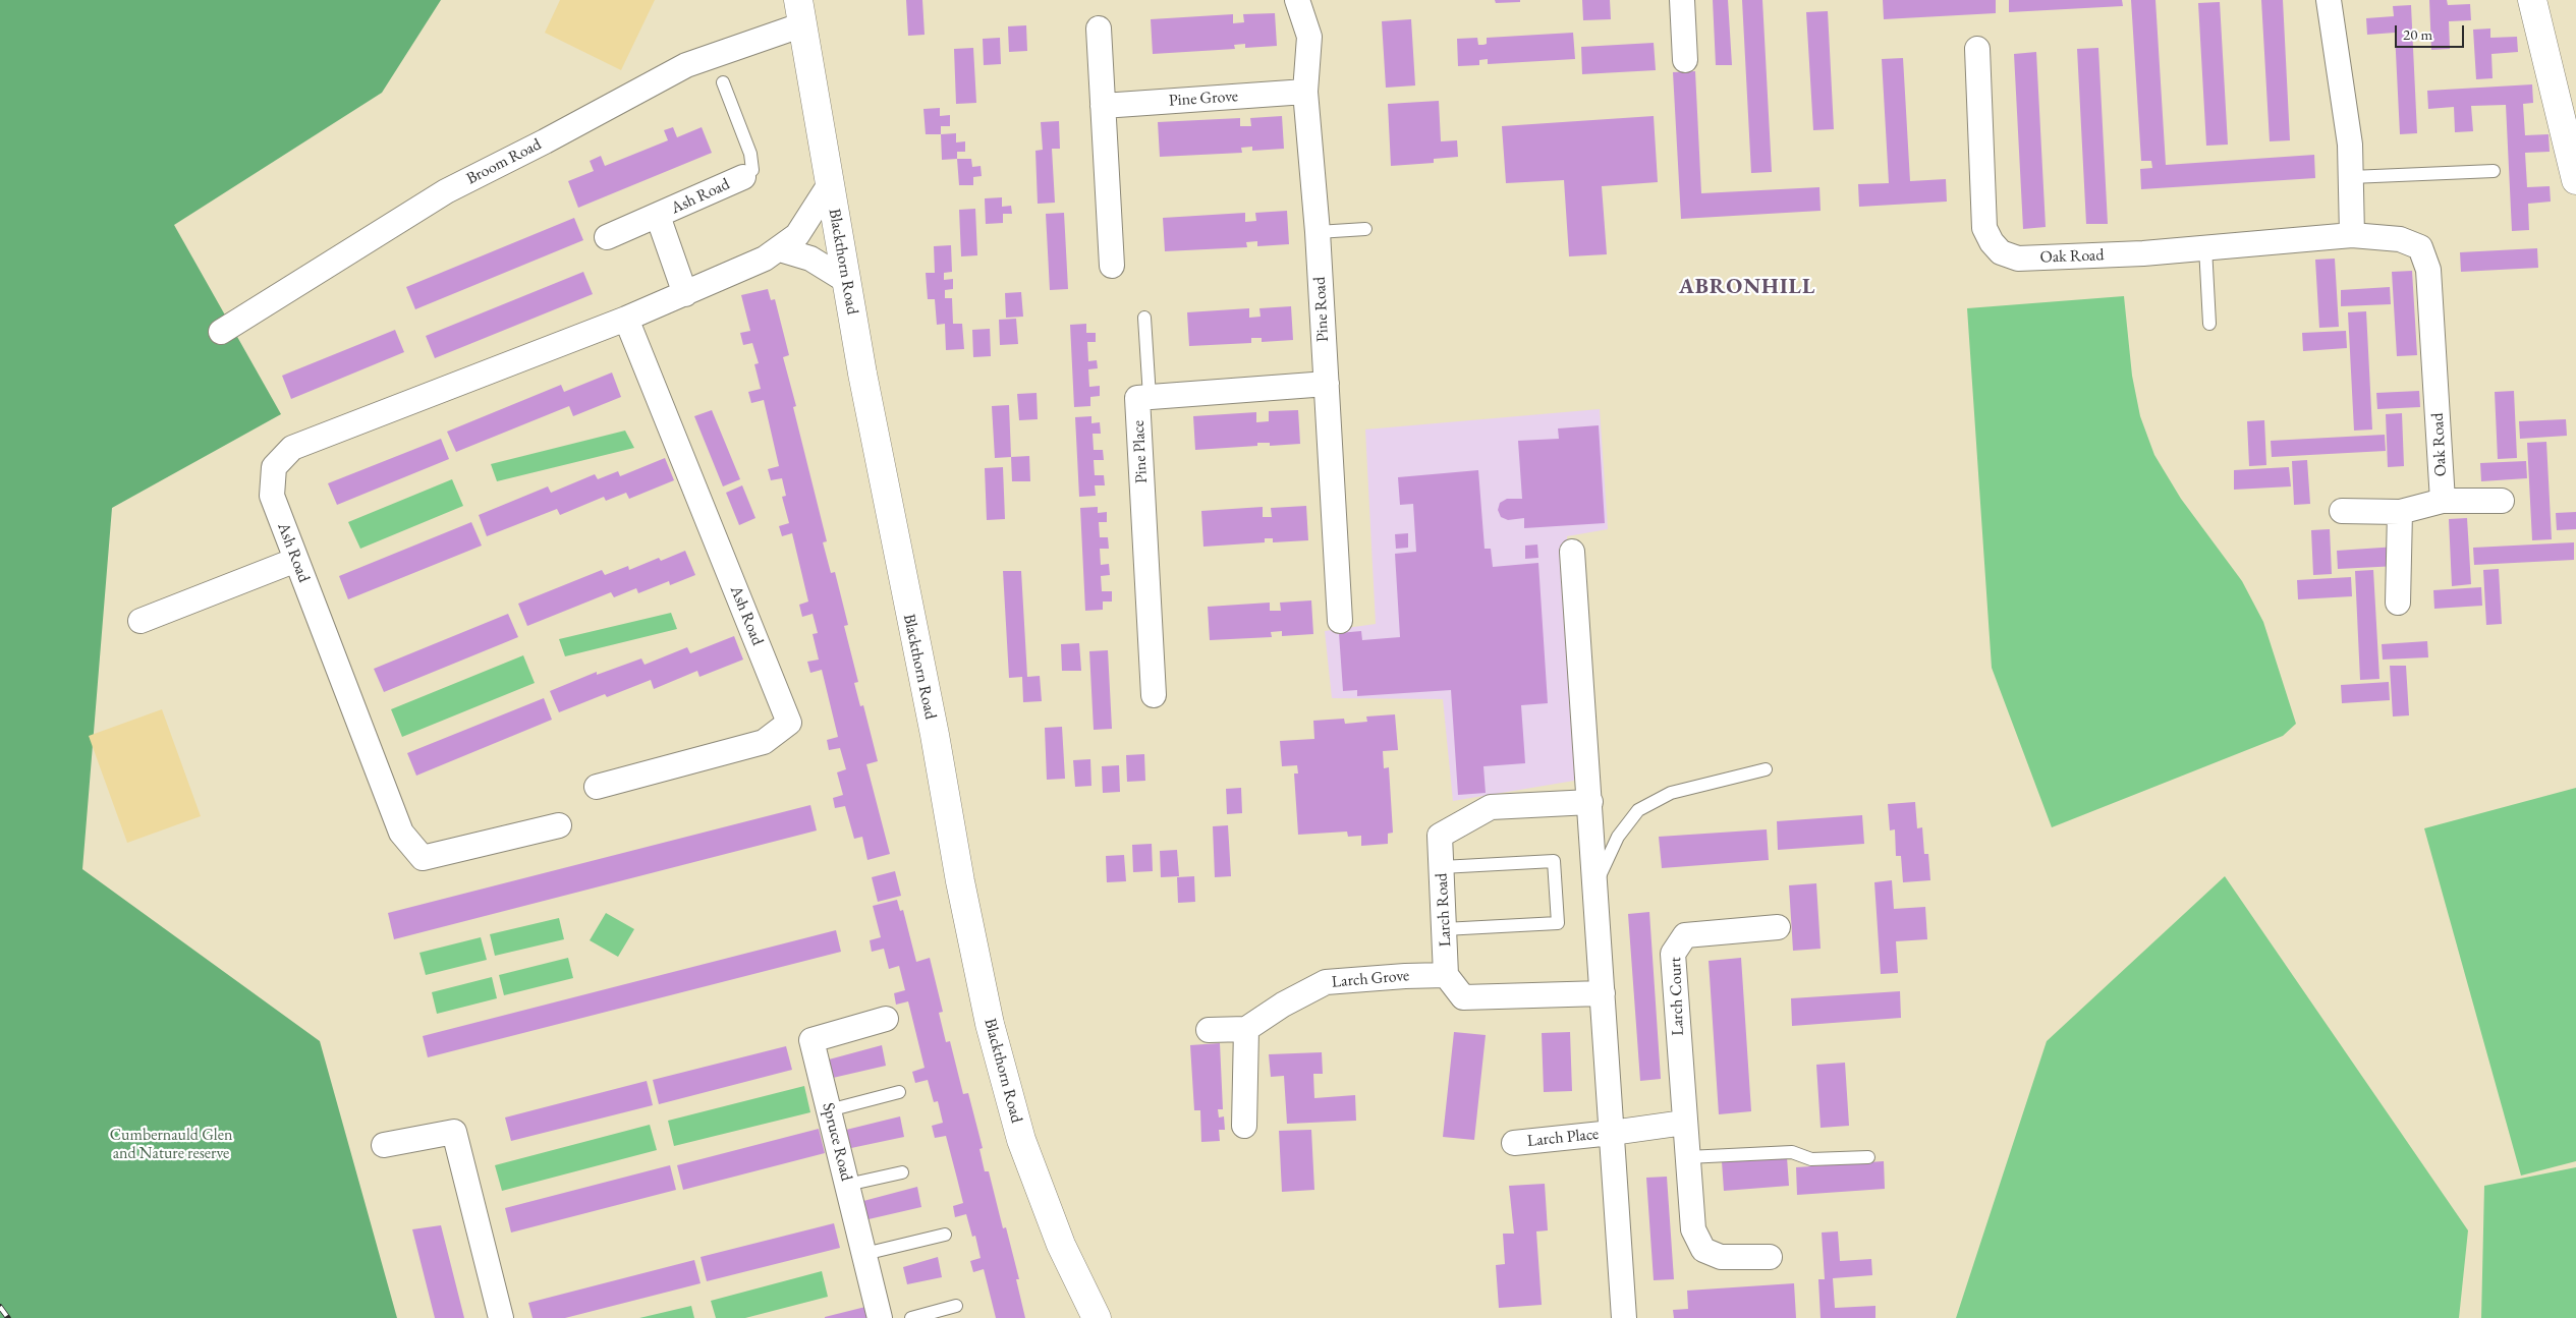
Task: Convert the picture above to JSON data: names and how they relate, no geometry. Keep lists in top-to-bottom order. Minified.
{"streets":{"street":["Pine Grove","Broom Road","Ash Road","Oak Road","Blackthorn Road","Pine Road","Pine Place","Larch Road","Larch Grove","Larch Court","Larch Place","Spruce Road"]},"crossings":[["Pine Grove","Pine Road"],["Broom Road","Blackthorn Road"],["Ash Road","Blackthorn Road"],["Pine Road","Pine Place"],["Larch Road","Larch Grove"]],"districts":["ABRONHILL"],"parks":["Cumbernauld Glen and Nature reserve"],"scale_bar":"20 m"}
